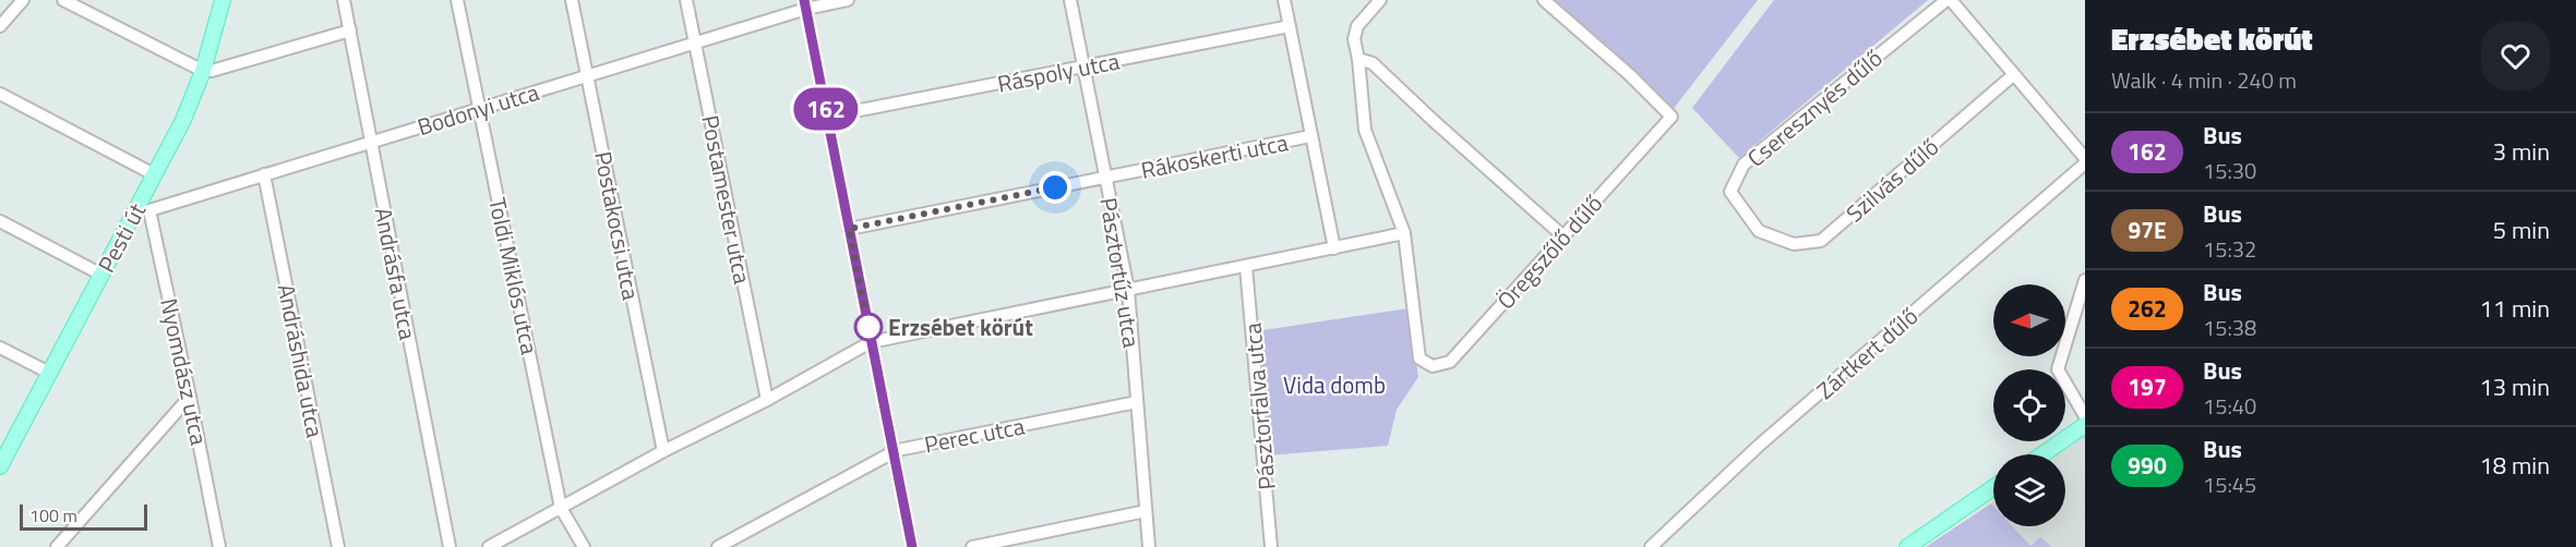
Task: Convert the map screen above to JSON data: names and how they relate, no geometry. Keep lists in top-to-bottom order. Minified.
{"streets":{"main road":["Pesti út"],"street":["Ráspoly utca","Cseresznyés dűlő","Bodonyi utca","Rákoskerti utca","Szilvás dűlő","Postamester utca","Postakocsi utca","Öregszőlő dűlő","Pásztortűz utca","Andrásfa utca","Toldi Miklós utca","Zártkert dűlő","Andráshida utca","Nyomdász utca","Pásztorfalva utca","Perec utca"]},"crossings":[["Ráspoly utca","Pásztortűz utca"],["Cseresznyés dűlő","Szilvás dűlő"],["Bodonyi utca","Postamester utca"],["Bodonyi utca","Postakocsi utca"],["Bodonyi utca","Pesti út"],["Bodonyi utca","Andrásfa utca"],["Bodonyi utca","Toldi Miklós utca"],["Bodonyi utca","Andráshida utca"],["Bodonyi utca","Nyomdász utca"],["Rákoskerti utca","Pásztortűz utca"],["Pesti út","Nyomdász utca"],["Pásztortűz utca","Perec utca"]],"parks":["Vida domb"],"places":["Erzsébet körút"],"lines":["bus line 162"],"scale_bar":"100 m","north":"left","page":{"on_map":"162","heading":["Erzsébet körút","Walk · 4 min · 240 m"],"list":[{"mark":"162","name":"Bus","note":"15:30","value":"3 min"},{"mark":"97E","name":"Bus","note":"15:32","value":"5 min"},{"mark":"262","name":"Bus","note":"15:38","value":"11 min"},{"mark":"197","name":"Bus","note":"15:40","value":"13 min"},{"mark":"990","name":"Bus","note":"15:45","value":"18 min"}],"scale":"100 m"}}
